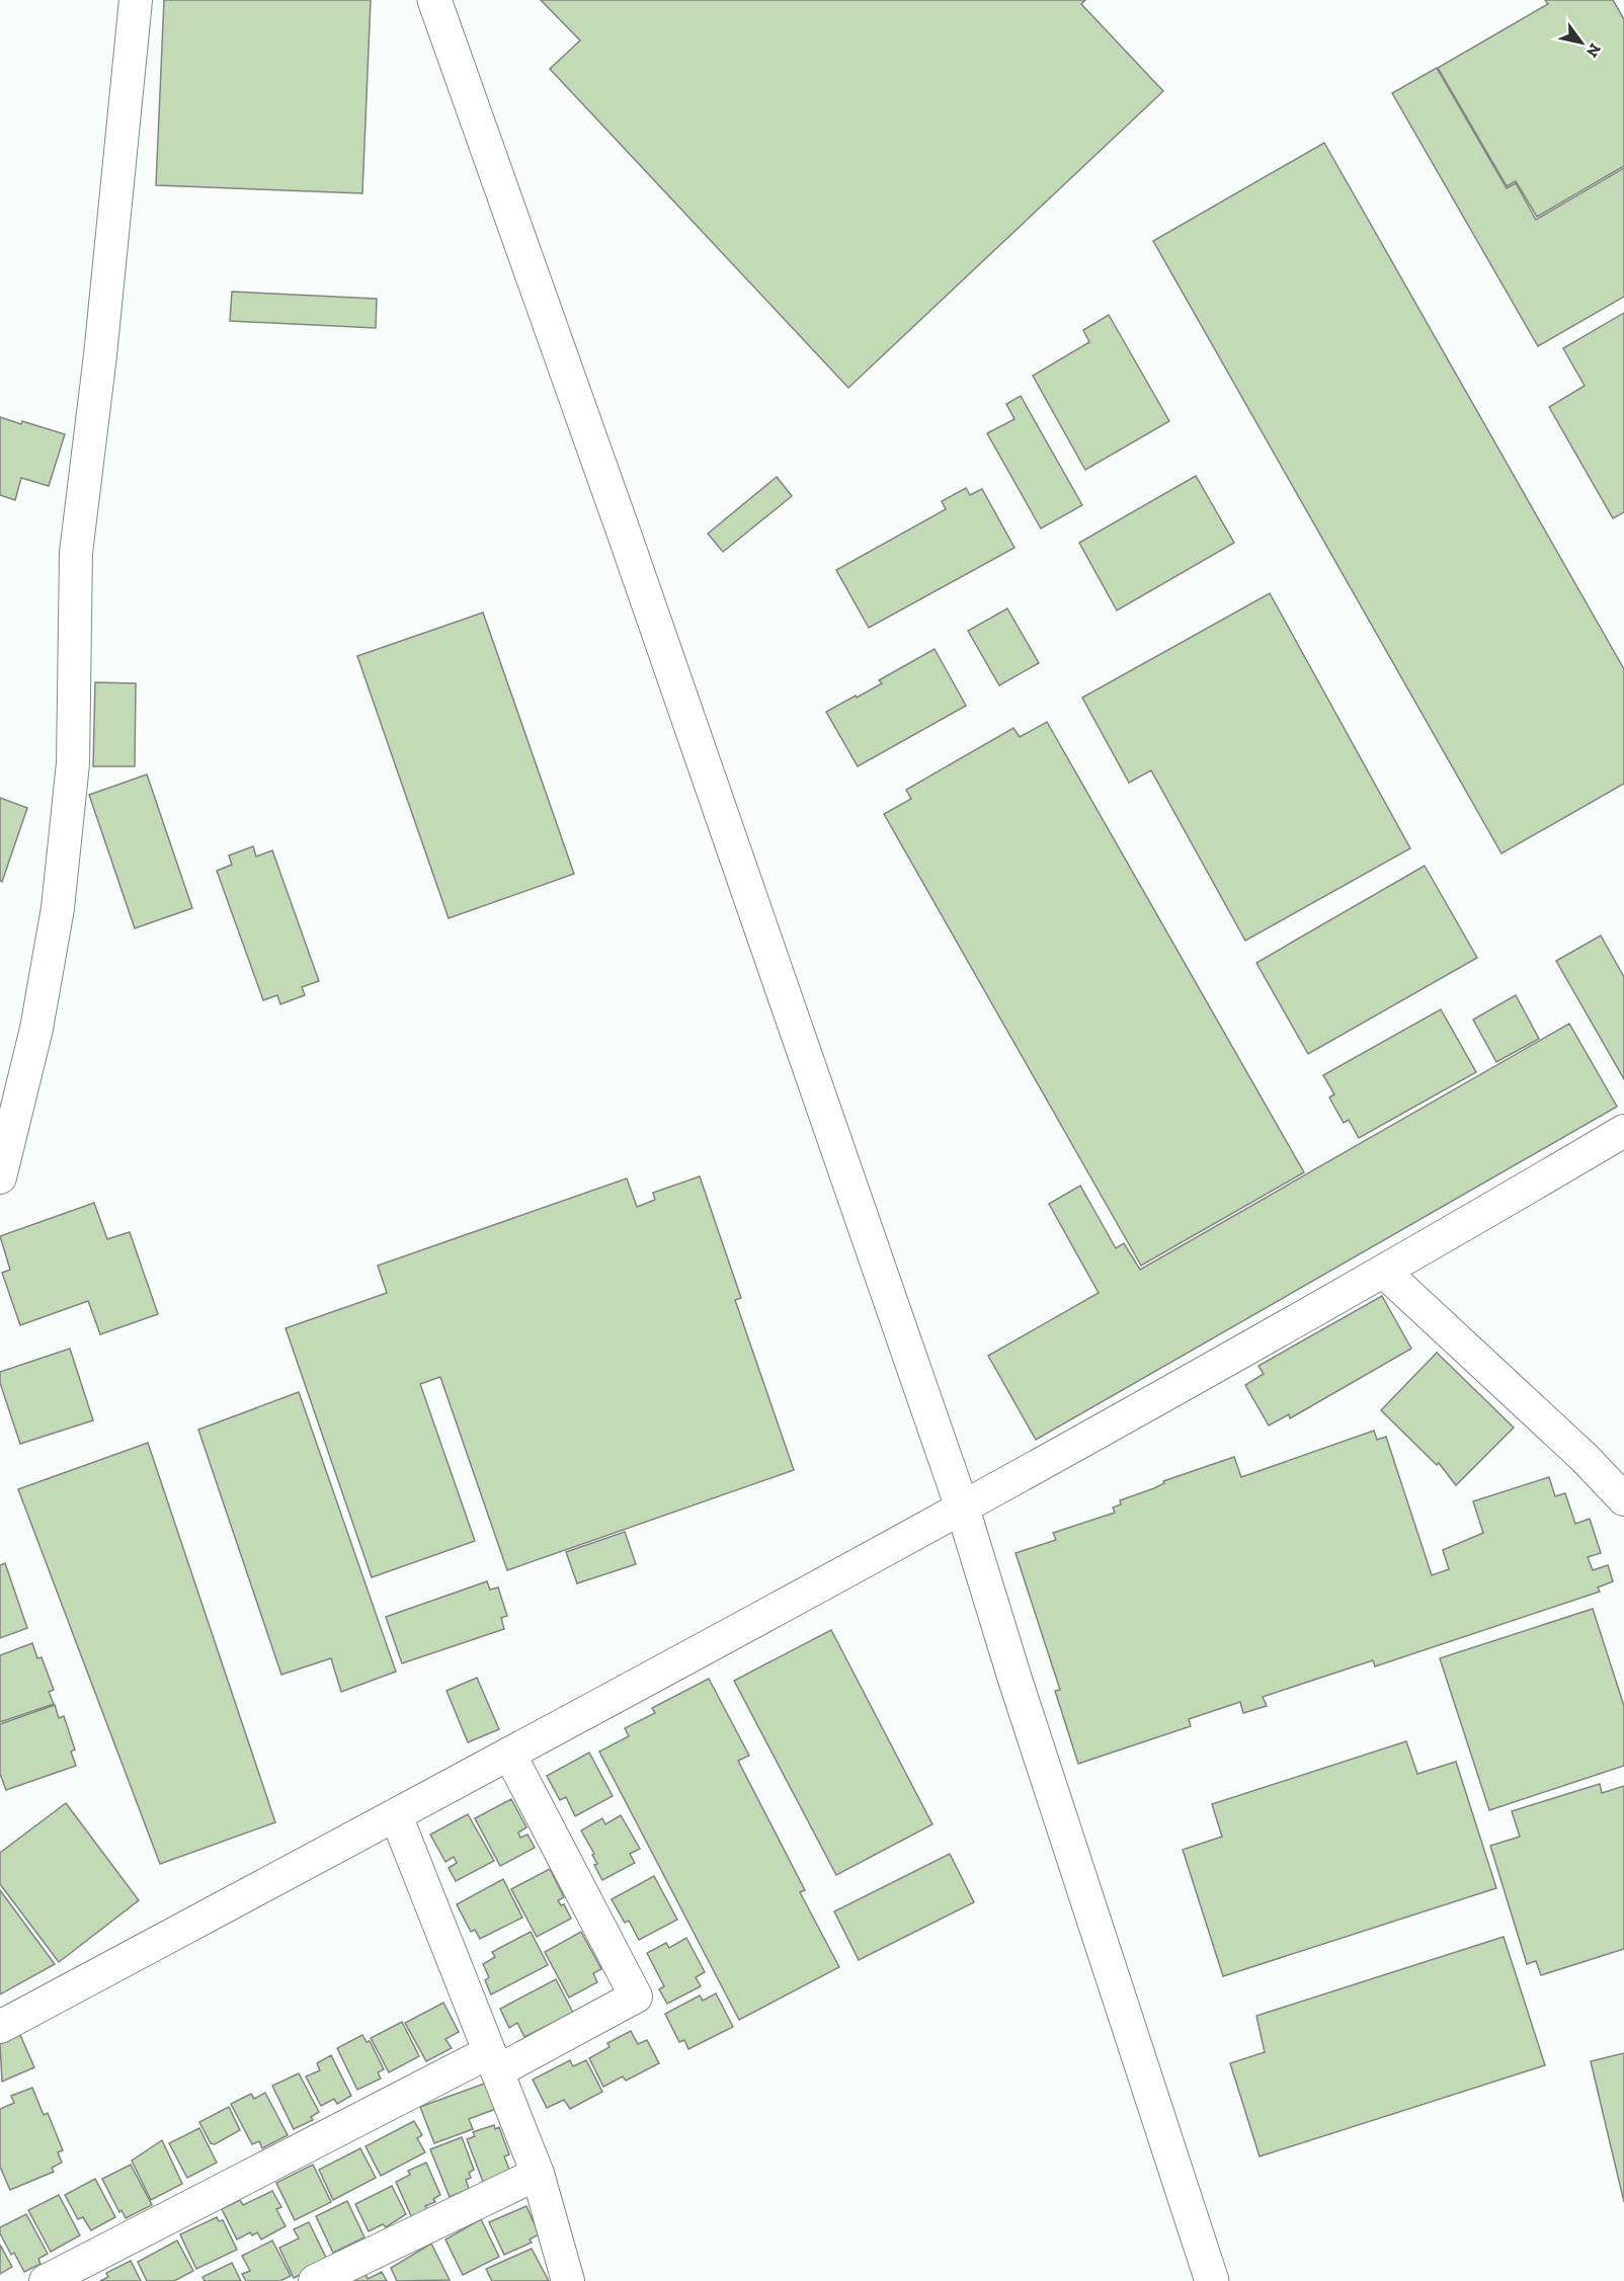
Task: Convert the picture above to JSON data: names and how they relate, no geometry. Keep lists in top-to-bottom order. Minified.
{"north":"bottom right"}
